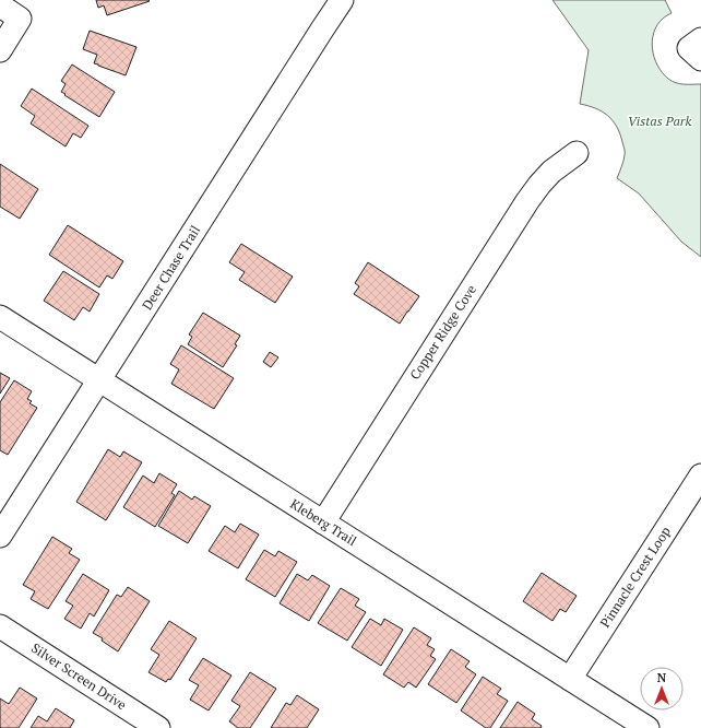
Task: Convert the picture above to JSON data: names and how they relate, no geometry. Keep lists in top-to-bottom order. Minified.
{"streets":{"street":["Deer Chase Trail","Copper Ridge Cove","Kleberg Trail","Pinnacle Crest Loop","Silver Screen Drive"]},"crossings":[["Deer Chase Trail","Kleberg Trail"],["Copper Ridge Cove","Kleberg Trail"],["Kleberg Trail","Pinnacle Crest Loop"]],"parks":["Vistas Park"],"north":"top"}
